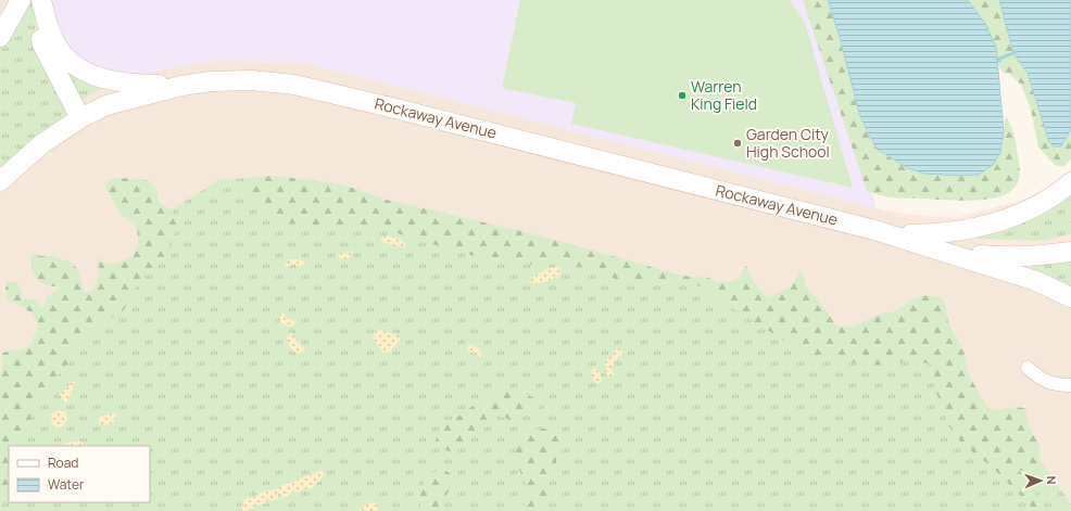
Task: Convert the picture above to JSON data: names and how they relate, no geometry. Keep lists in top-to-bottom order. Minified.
{"streets":{"main road":["Rockaway Avenue"]},"places":["Warren King Field","Garden City High School"],"legend":["Road","Water"],"north":"right"}
